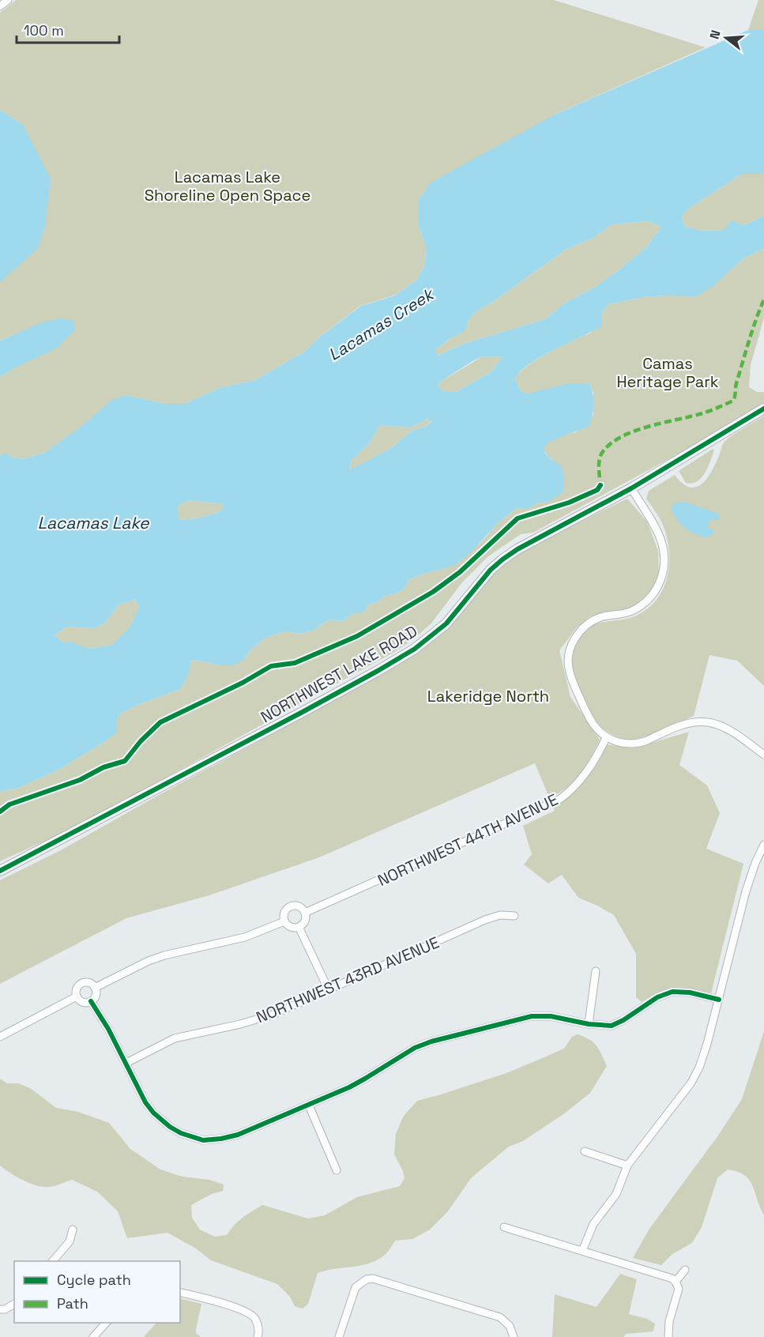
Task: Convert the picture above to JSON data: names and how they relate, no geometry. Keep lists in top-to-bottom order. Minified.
{"streets":{"main road":["NORTHWEST LAKE ROAD"],"street":["NORTHWEST 44TH AVENUE","NORTHWEST 43RD AVENUE"]},"water":["Lacamas Creek","Lacamas Lake"],"parks":["Lacamas Lake Shoreline Open Space","Camas Heritage Park","Lakeridge North"],"legend":["Cycle path","Path"],"scale_bar":"100 m","north":"left"}
